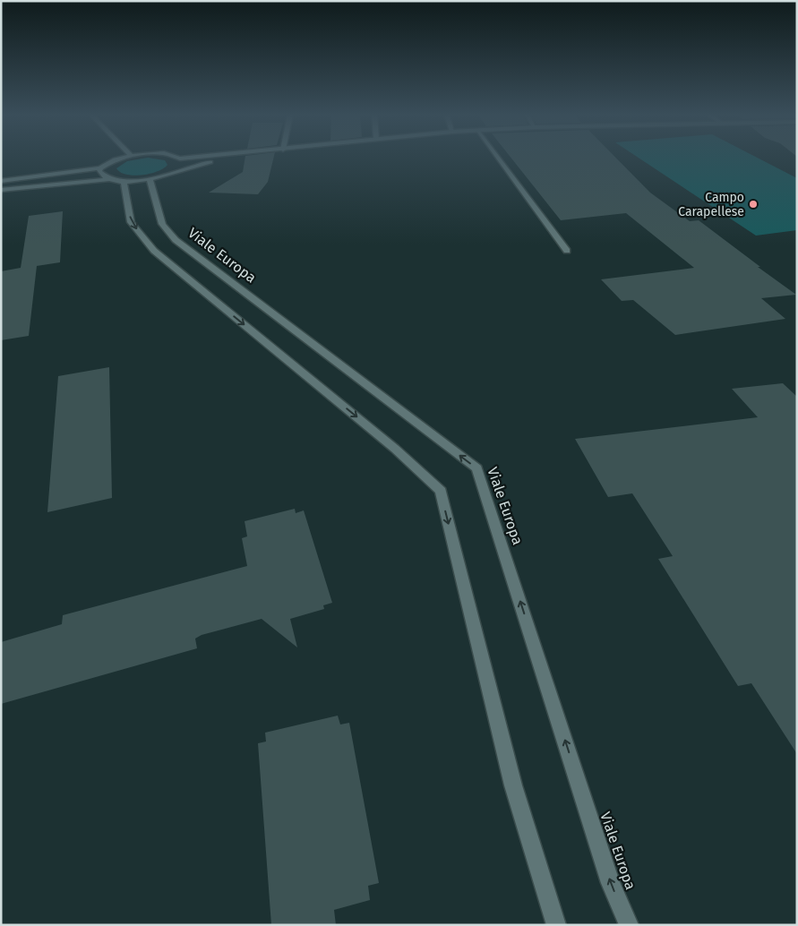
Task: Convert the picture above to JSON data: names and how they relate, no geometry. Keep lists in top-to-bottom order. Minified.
{"streets":{"street":["Viale Europa"]},"places":["Campo Carapellese"]}
